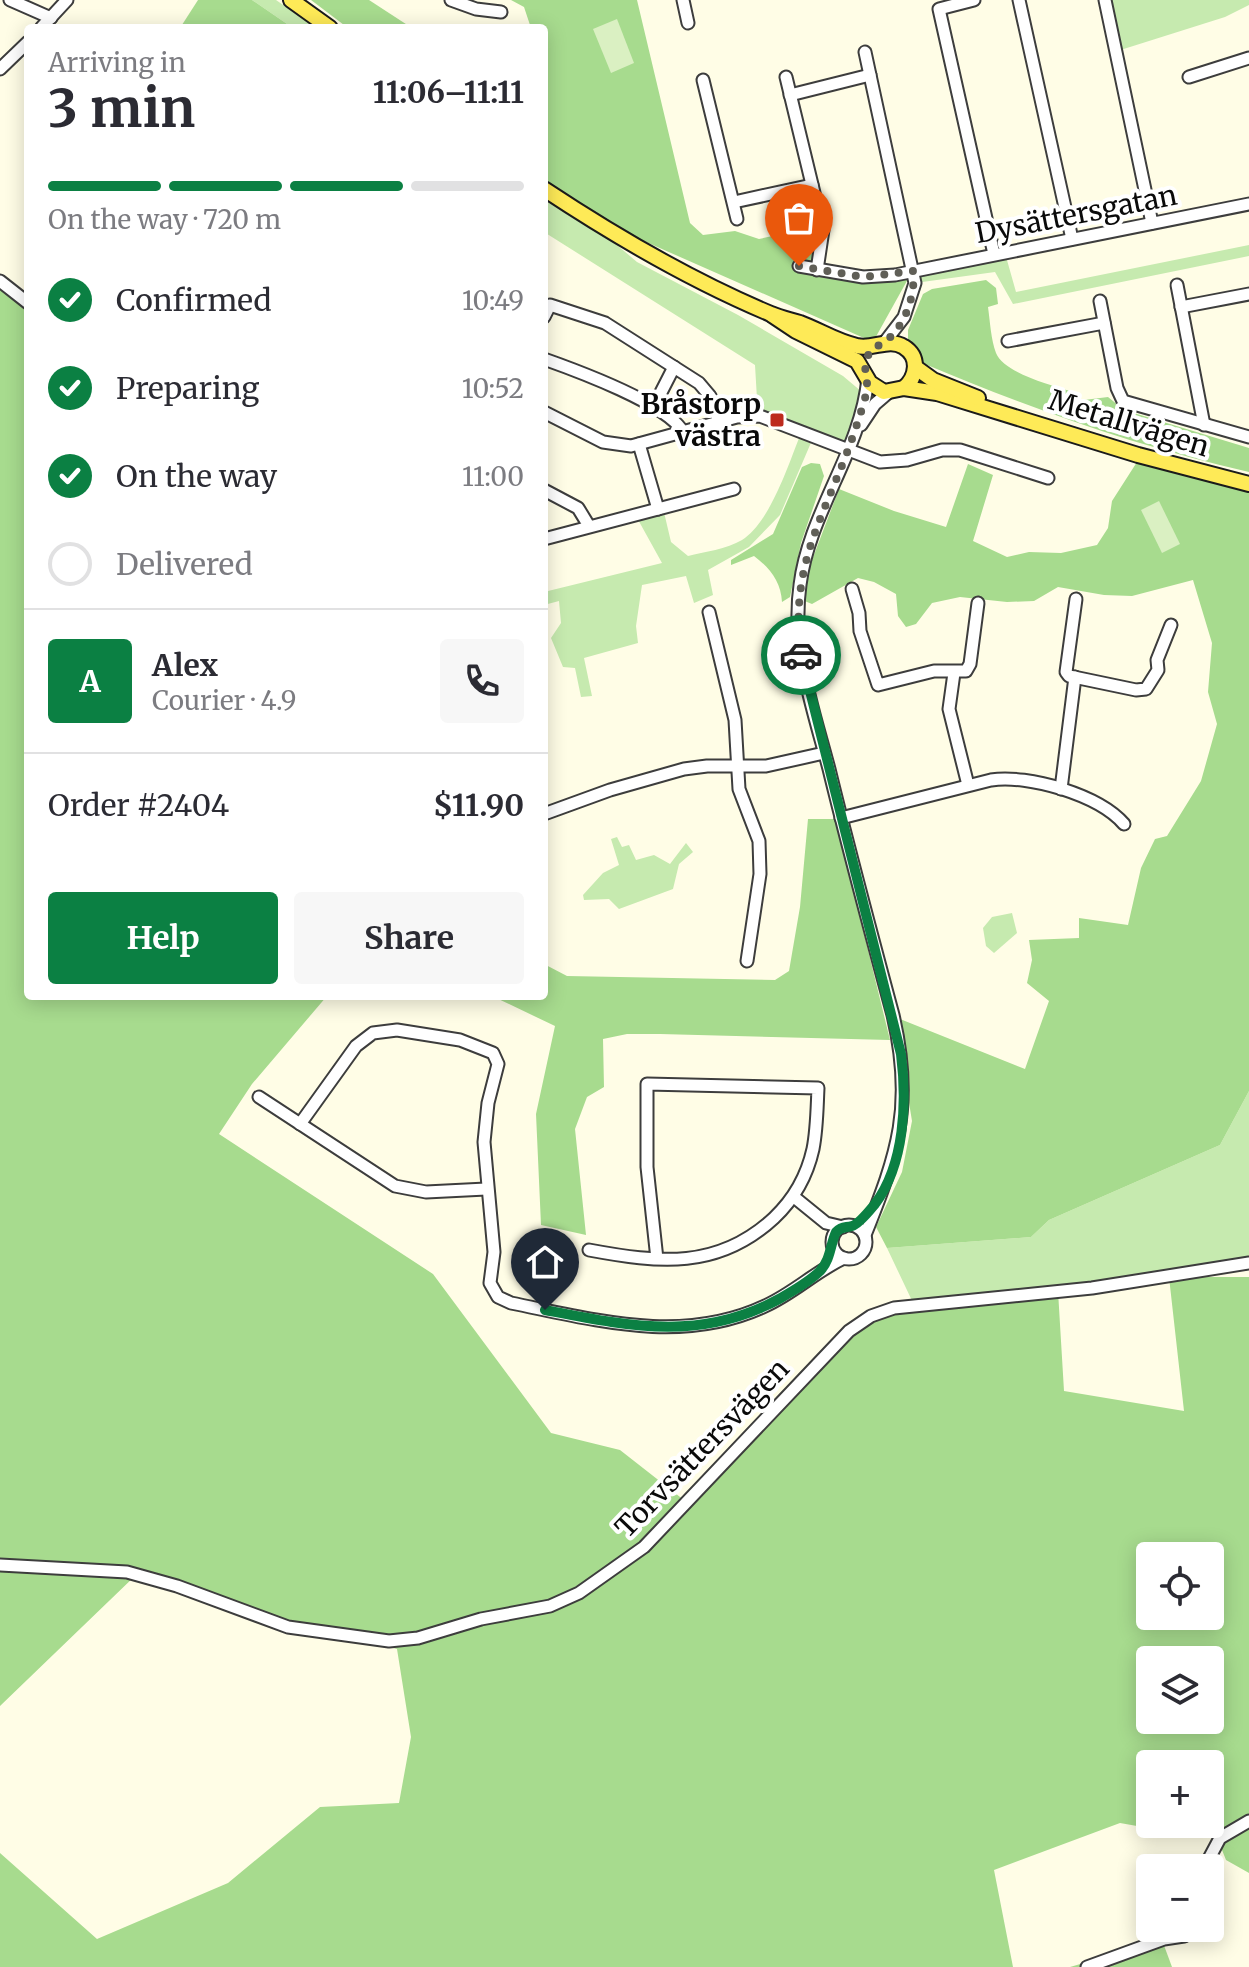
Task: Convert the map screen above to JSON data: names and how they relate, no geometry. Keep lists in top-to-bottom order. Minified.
{"streets":{"main road":["Metallvägen"],"street":["Dysättersgatan","Torvsättersvägen"]},"places":{"transit":["Bråstorp västra"]},"page":{"heading":["3 min","Arriving in","11:06–11:11"],"panel":["Alex","Courier · 4.9","Order #2404","$11.90"],"bar":"On the way · 720 m","list":[["Confirmed","10:49"],["Preparing","10:52"],["On the way","11:00"],"Delivered"],"round":"A","buttons":["Help","Share"],"map_buttons":["+","−"]}}
